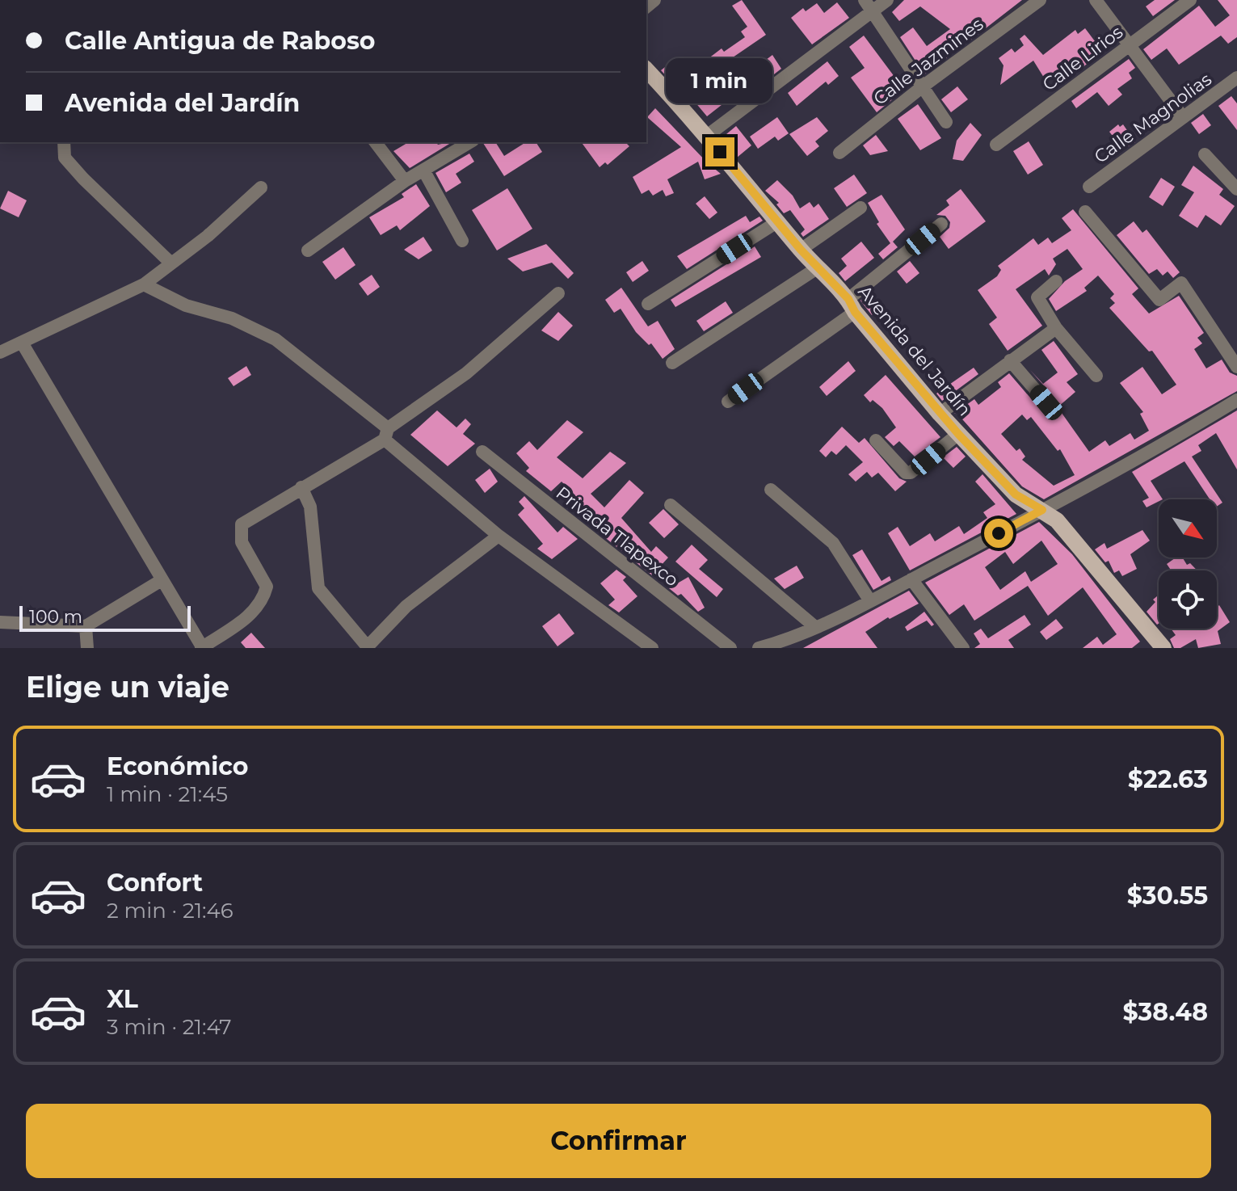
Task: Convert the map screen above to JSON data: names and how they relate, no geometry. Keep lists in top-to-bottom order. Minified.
{"streets":{"main road":["Avenida del Jardín"],"street":["Calle Lirios","Calle Jazmines","Calle Magnolias","Privada Tlapexco"]},"scale_bar":"100 m","north":"bottom right","page":{"banner":["Calle Antigua de Raboso","Avenida del Jardín"],"bubble":"1 min","scale":"100 m","heading":"Elige un viaje","list":[{"name":"Económico","note":"1 min · 21:45","value":"$22.63"},{"name":"Confort","note":"2 min · 21:46","value":"$30.55"},{"name":"XL","note":"3 min · 21:47","value":"$38.48"}],"buttons":"Confirmar"}}
